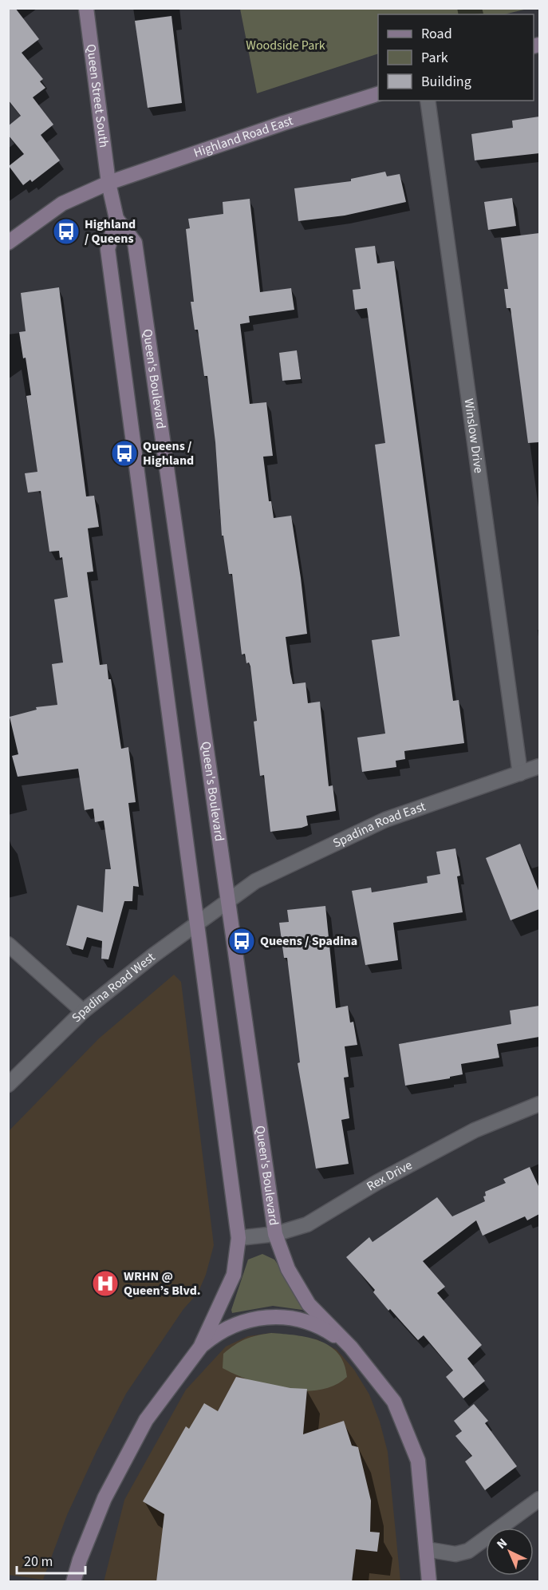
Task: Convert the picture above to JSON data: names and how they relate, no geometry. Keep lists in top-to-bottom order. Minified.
{"streets":{"street":["Queen Street South","Highland Road East","Queen's Boulevard","Winslow Drive","Spadina Road East","Spadina Road West","Rex Drive"]},"crossings":[["Queen Street South","Highland Road East"],["Queen Street South","Queen's Boulevard"],["Highland Road East","Queen's Boulevard"],["Queen's Boulevard","Spadina Road East"],["Queen's Boulevard","Spadina Road West"],["Queen's Boulevard","Rex Drive"],["Winslow Drive","Spadina Road East"],["Spadina Road East","Spadina Road West"]],"parks":["Woodside Park"],"places":{"bus stop":["Highland / Queens","Queens / Highland","Queens / Spadina"],"hospital":["WRHN @ Queen’s Blvd."]},"legend":["Road","Park","Building"],"scale_bar":"20 m","north":"top left"}
